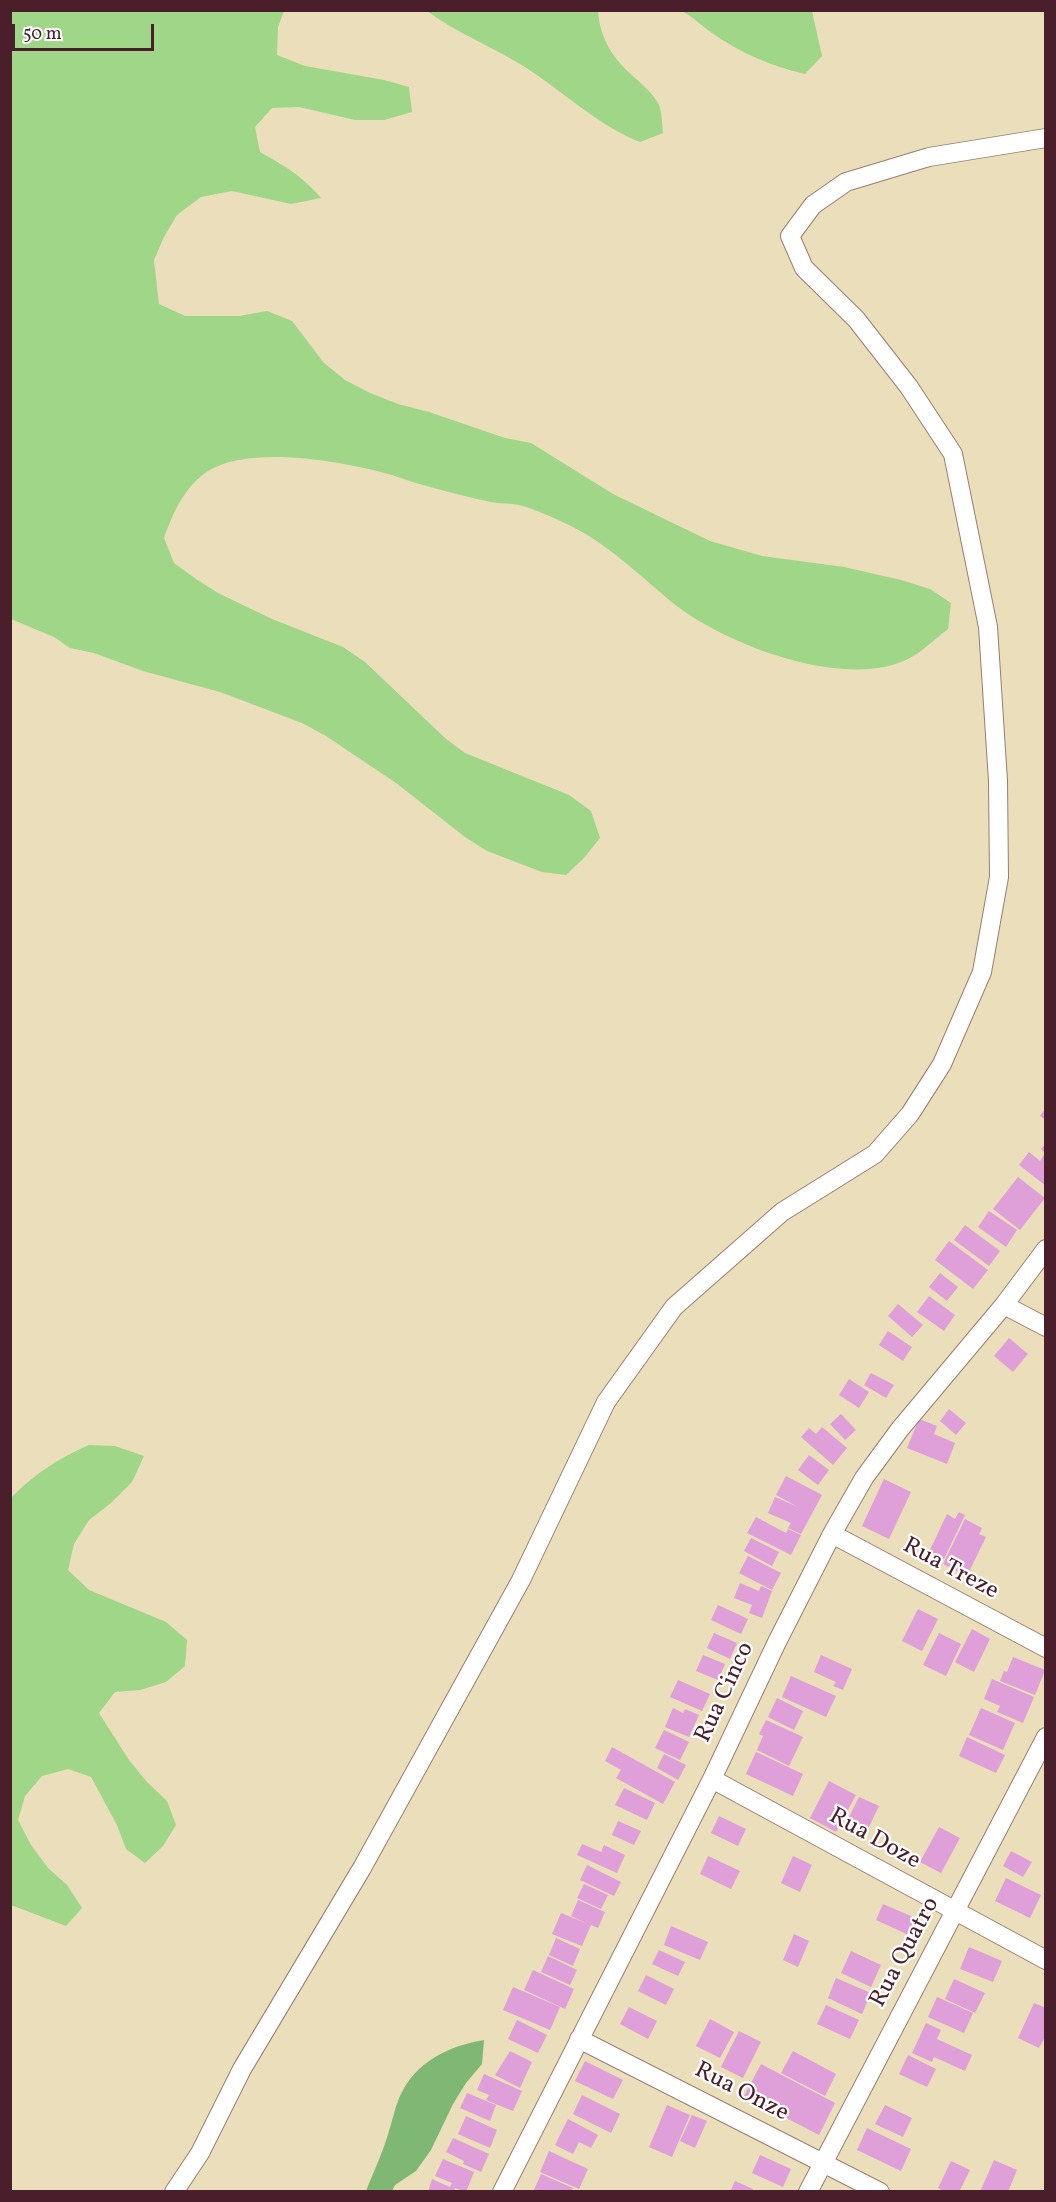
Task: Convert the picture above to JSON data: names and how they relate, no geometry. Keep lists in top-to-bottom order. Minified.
{"streets":{"street":["Rua Treze","Rua Cinco","Rua Doze","Rua Quatro","Rua Onze"]},"crossings":[["Rua Treze","Rua Cinco"],["Rua Cinco","Rua Doze"],["Rua Cinco","Rua Onze"],["Rua Doze","Rua Quatro"],["Rua Quatro","Rua Onze"]],"scale_bar":"50 m"}
